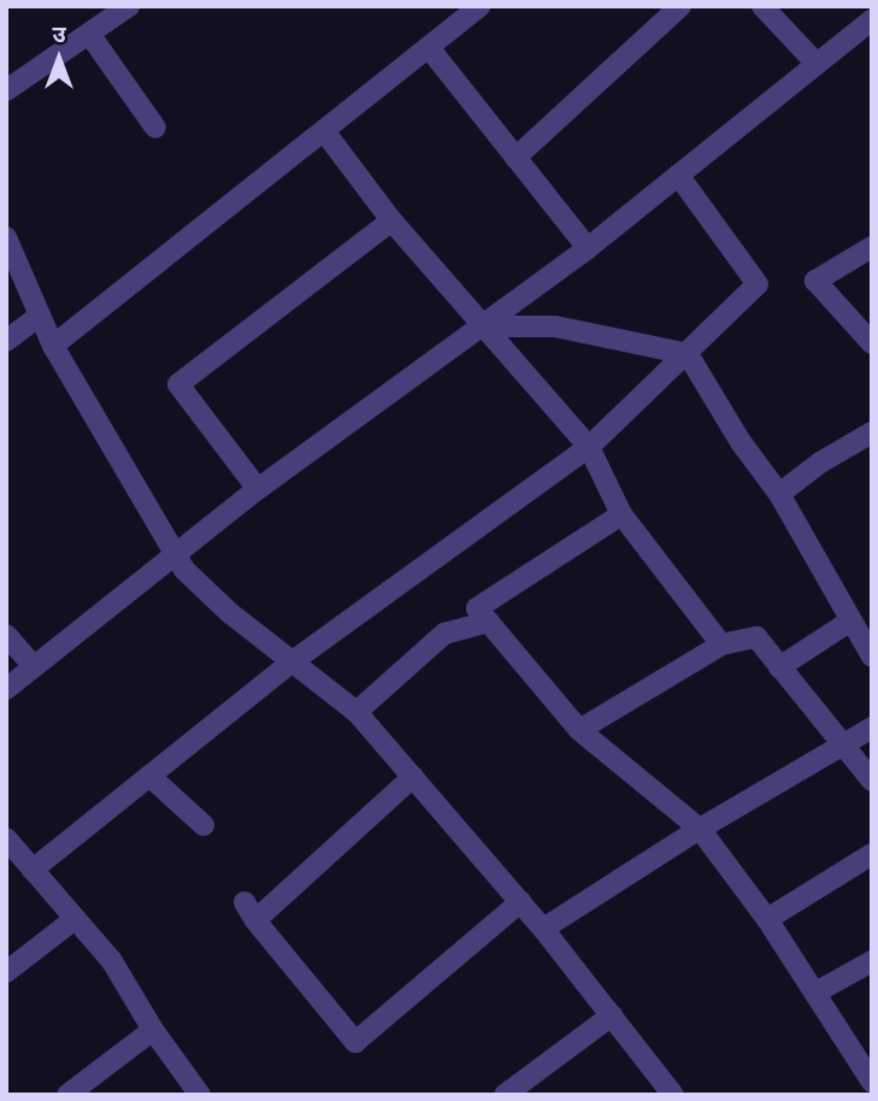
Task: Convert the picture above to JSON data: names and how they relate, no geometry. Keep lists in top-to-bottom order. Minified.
{"north":"top"}
